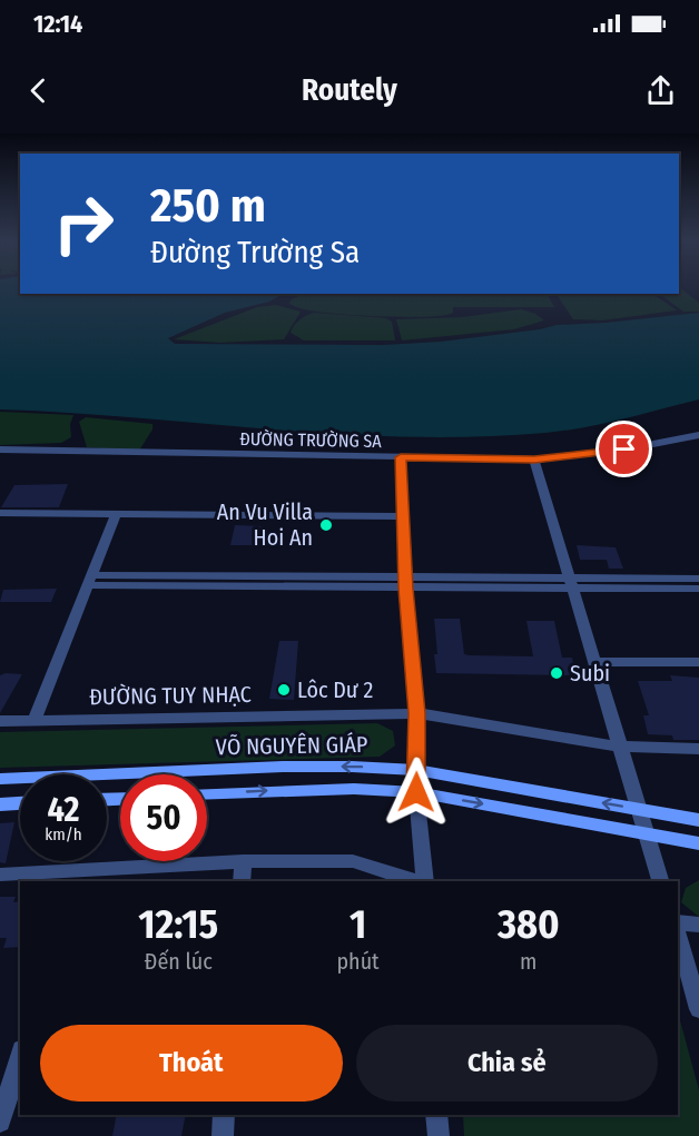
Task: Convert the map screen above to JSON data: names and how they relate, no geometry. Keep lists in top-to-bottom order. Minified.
{"streets":{"main road":["VÕ NGUYÊN GIÁP"],"street":["ĐƯỜNG TRƯỜNG SA","ĐƯỜNG TUY NHẠC"]},"places":["An Vu Villa Hoi An","Subi","Lôc Dư 2"],"page":{"status":"12:14","header":"Routely","turn":["250 m","Đường Trường Sa"],"speed":"42 km/h","limit":"50","eta":["12:15","Đến lúc","1","phút","380","m"],"buttons":["Thoát","Chia sẻ"]}}
